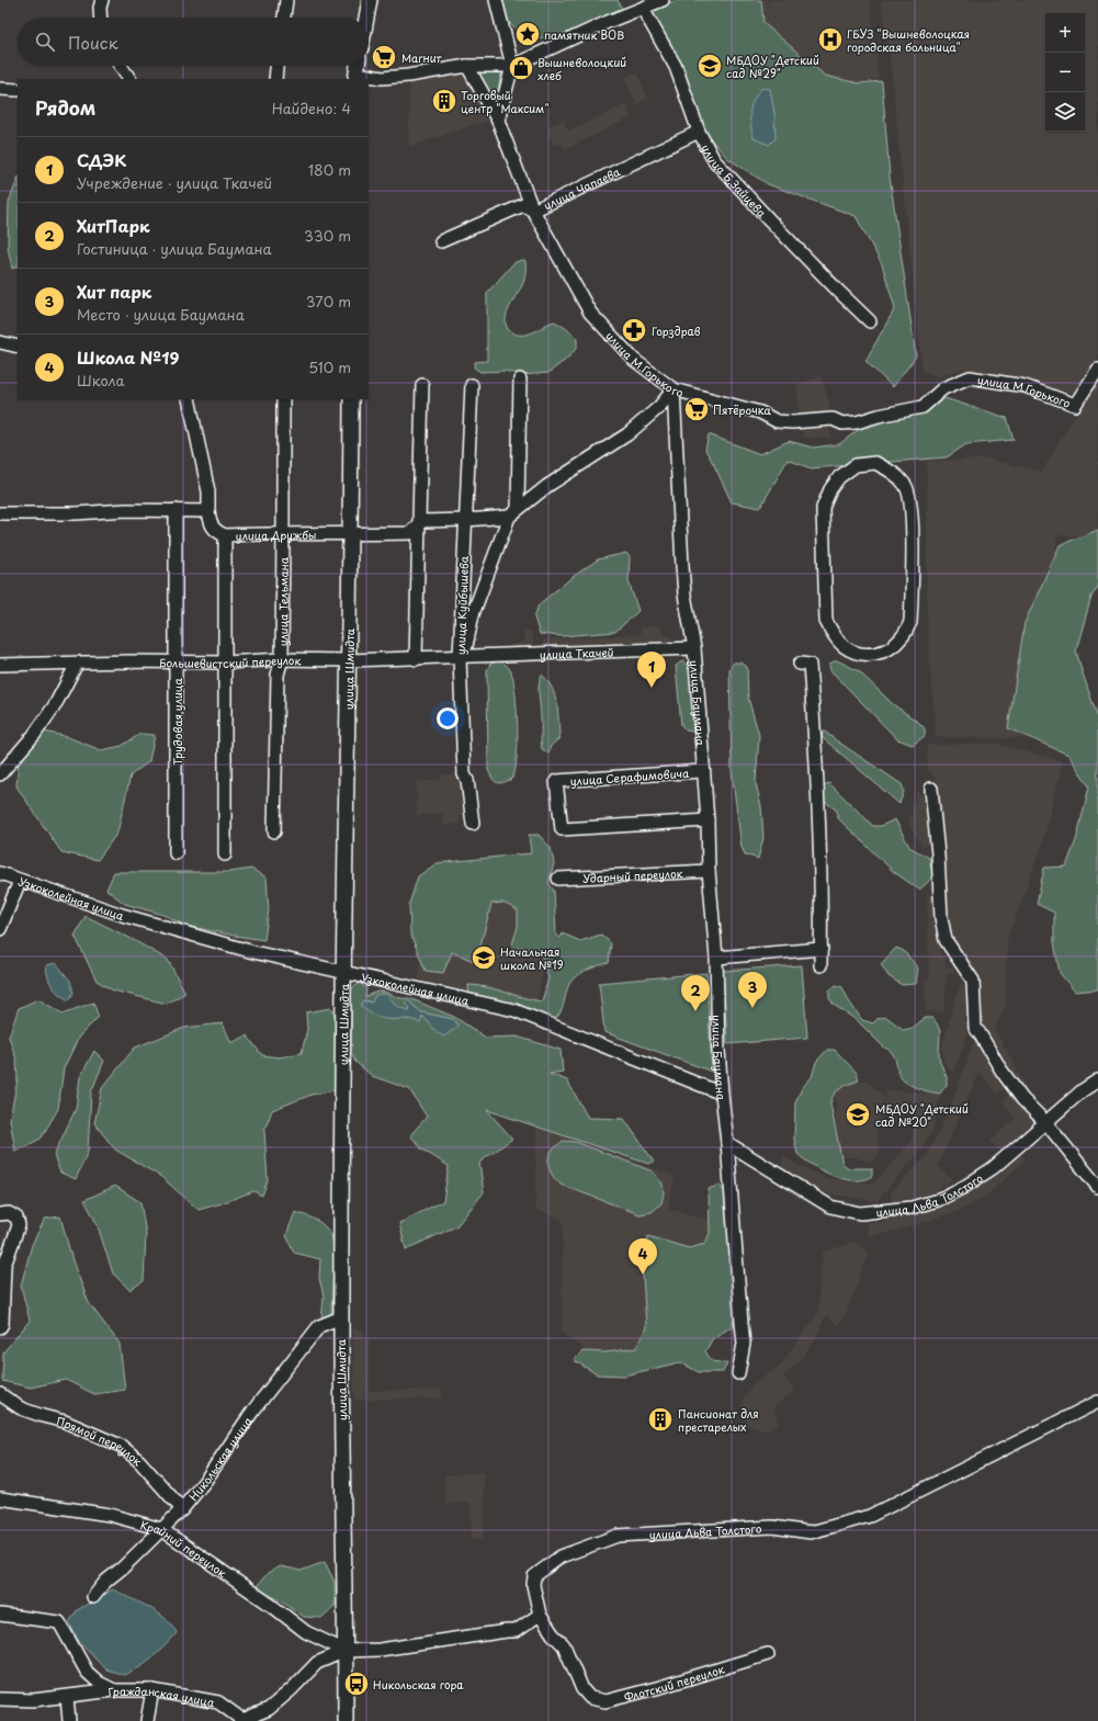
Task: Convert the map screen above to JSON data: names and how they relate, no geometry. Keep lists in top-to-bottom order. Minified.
{"streets":{"main road":["улица Шмидта"],"street":["улица Б.Зайцева","улица Чапаева","улица М.Горького","улица Дружбы","улица Тельмана","улица Куйбышева","улица Ткачей","Большевистский переулок","улица Баумана","Трудовая улица","улица Серафимовича","Ударный переулок","Узкоколейная улица","улица Льва Толстого","Прямой переулок","Никольская улица","Крайний переулок","Флотский переулок","Гражданская улица"]},"crossings":[["улица Б.Зайцева","улица Чапаева"],["улица Чапаева","улица М.Горького"],["улица М.Горького","улица Баумана"],["улица Дружбы","улица Тельмана"],["улица Дружбы","улица Куйбышева"],["улица Дружбы","улица Шмидта"],["улица Тельмана","Большевистский переулок"],["улица Куйбышева","улица Ткачей"],["улица Куйбышева","Большевистский переулок"],["улица Ткачей","Большевистский переулок"],["улица Ткачей","улица Баумана"],["Большевистский переулок","улица Шмидта"],["Большевистский переулок","Трудовая улица"],["улица Шмидта","Узкоколейная улица"],["улица Шмидта","Никольская улица"],["улица Шмидта","Крайний переулок"],["улица Шмидта","Гражданская улица"],["улица Баумана","улица Серафимовича"],["улица Баумана","Ударный переулок"],["улица Баумана","Узкоколейная улица"],["улица Баумана","улица Льва Толстого"],["улица Льва Толстого","Флотский переулок"],["Прямой переулок","Никольская улица"],["Никольская улица","Крайний переулок"],["Крайний переулок","Гражданская улица"]],"places":{"place":["памятник ВОВ"],"hospital":["ГБУЗ \"Вышневолоцкая городская больница\""],"supermarket":["Магнит","Пятёрочка"],"school or university":["МБДОУ \"Детский сад №29\"","Начальная школа №19","МБДОУ \"Детский сад №20\""],"shop":["Вышневолоцкий хлеб"],"building":["Торговый центр \"Максим\"","Пансионат для престарелых"],"pharmacy":["Горздрав"],"bus stop":["Никольская гора"]},"page":{"map_buttons":["+","−"],"search":"Поиск","heading":["Рядом","Найдено: 4"],"list":[{"mark":"1","name":"СДЭК","note":"Учреждение · улица Ткачей","value":"180 m"},{"mark":"2","name":"ХитПарк","note":"Гостиница · улица Баумана","value":"330 m"},{"mark":"3","name":"Хит парк","note":"Место · улица Баумана","value":"370 m"},{"mark":"4","name":"Школа №19","note":"Школа","value":"510 m"}],"pins":["1","3","2","4"]}}
